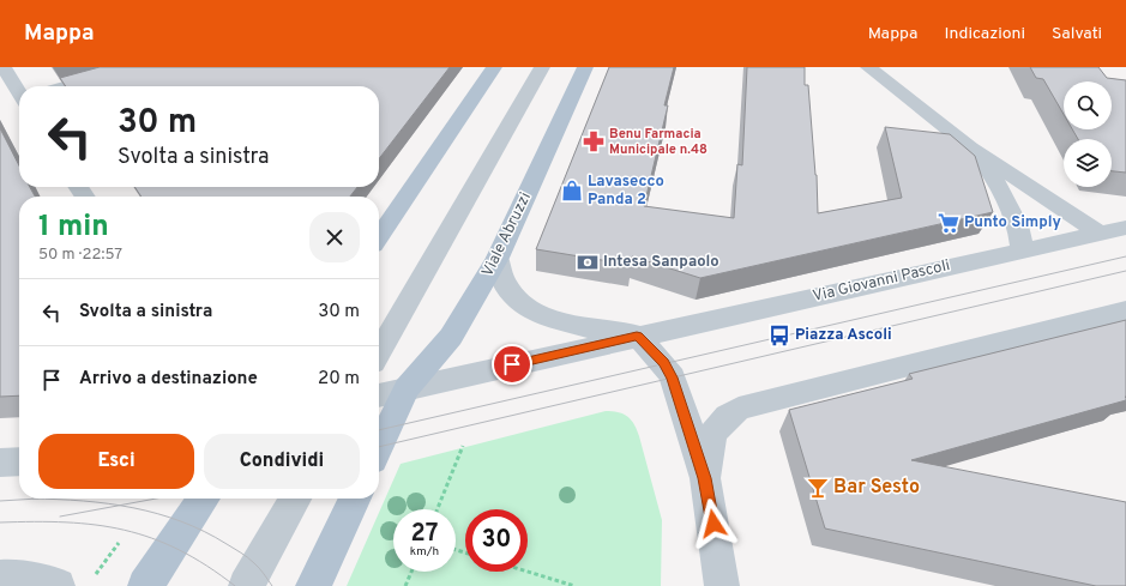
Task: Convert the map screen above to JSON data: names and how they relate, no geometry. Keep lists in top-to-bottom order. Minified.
{"streets":{"main road":["Viale Abruzzi"],"street":["Via Giovanni Pascoli"]},"crossings":[["Viale Abruzzi","Via Giovanni Pascoli"]],"places":{"pharmacy":["Benu Farmacia Municipale n.48"],"shop":["Lavasecco Panda 2"],"supermarket":["Punto Simply"],"bank":["Intesa Sanpaolo"],"bus stop":["Piazza Ascoli"],"bar":["Bar Sesto"]},"page":{"header":"Mappa","nav":["Mappa","Indicazioni","Salvati"],"turn":["30 m","Svolta a sinistra"],"heading":["1 min","50 m · 22:57"],"list":[{"name":"Svolta a sinistra","value":"30 m"},{"name":"Arrivo a destinazione","value":"20 m"}],"buttons":["Esci","Condividi"],"speed":"27 km/h","limit":"30"}}
